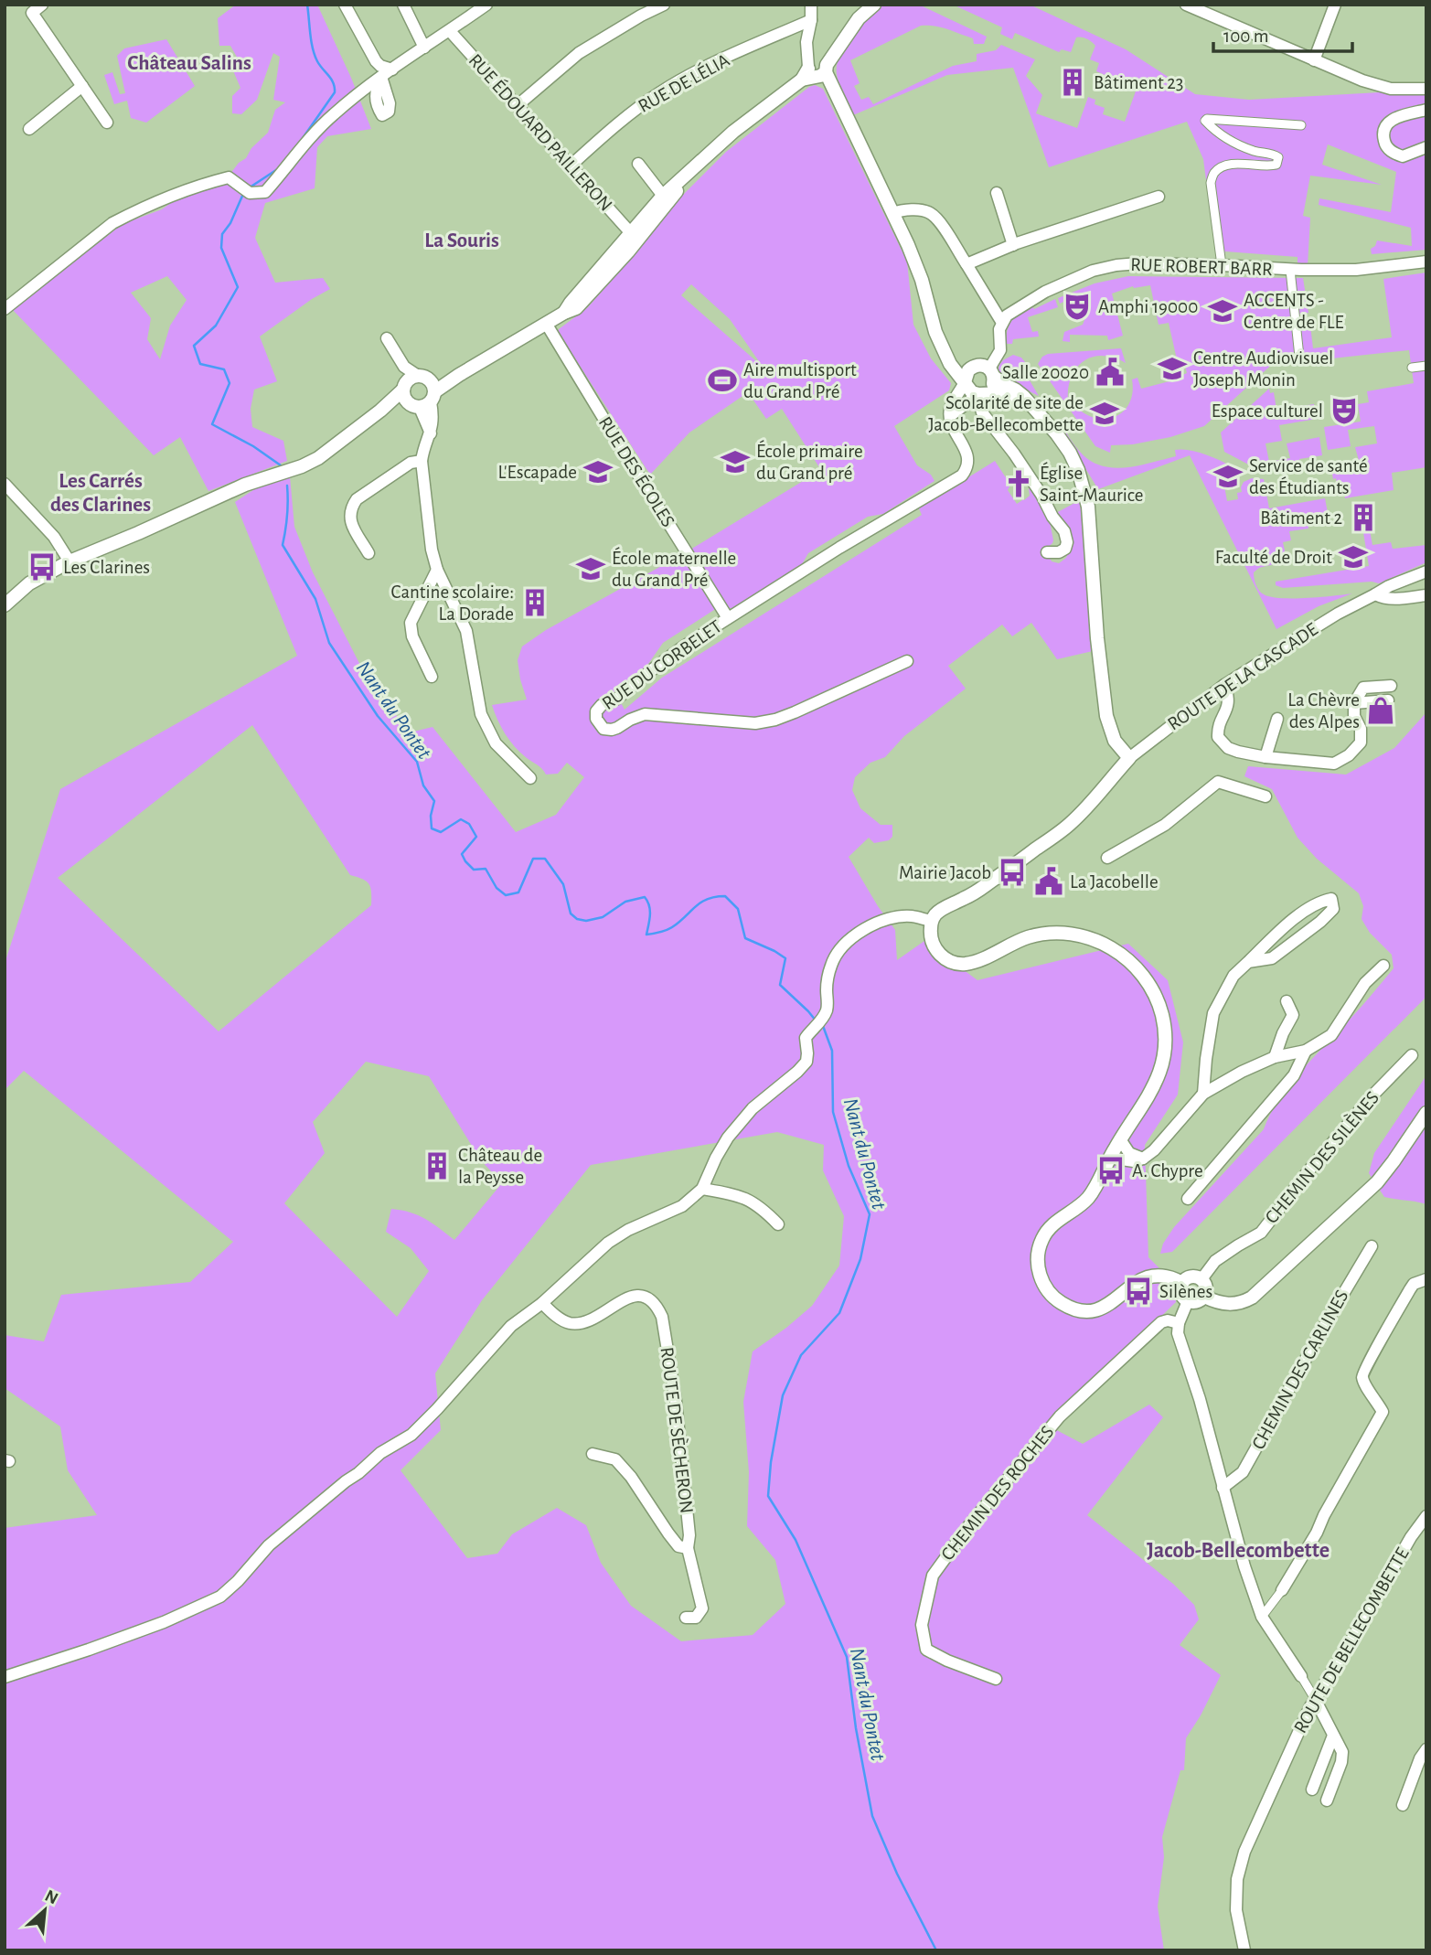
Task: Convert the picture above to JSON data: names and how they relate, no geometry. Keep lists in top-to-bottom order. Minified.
{"streets":{"street":["RUE DE LÉLIA","RUE ÉDOUARD PAILLERON","RUE ROBERT BARR","RUE DES ÉCOLES","RUE DU CORBELET","ROUTE DE LA CASCADE","CHEMIN DES SILÈNES","CHEMIN DES CARLINES","ROUTE DE SÈCHERON","CHEMIN DES ROCHES","ROUTE DE BELLECOMBETTE"]},"crossings":[["RUE DE LÉLIA","RUE ÉDOUARD PAILLERON"],["RUE DES ÉCOLES","RUE DU CORBELET"]],"districts":["Château Salins","La Souris","Les Carrés des Clarines","Jacob-Bellecombette"],"water":["Nant du Pontet"],"places":{"building":["Bâtiment 23","Bâtiment 2","Cantine scolaire: La Dorade","Château de la Peysse"],"theatre":["Amphi 19000","Espace culturel"],"school or university":["ACCENTS - Centre de FLE","Centre Audiovisuel Joseph Monin","Scolarité de site de Jacob-Bellecombette","École primaire du Grand pré","L'Escapade","Service de santé des Étudiants","Faculté de Droit","École maternelle du Grand Pré"],"public building":["Salle 20020","La Jacobelle"],"sports":["Aire multisport du Grand Pré"],"church":["Église Saint-Maurice"],"bus stop":["Les Clarines","Mairie Jacob","A. Chypre","Silènes"],"shop":["La Chèvre des Alpes"]},"scale_bar":"100 m","north":"top right"}
